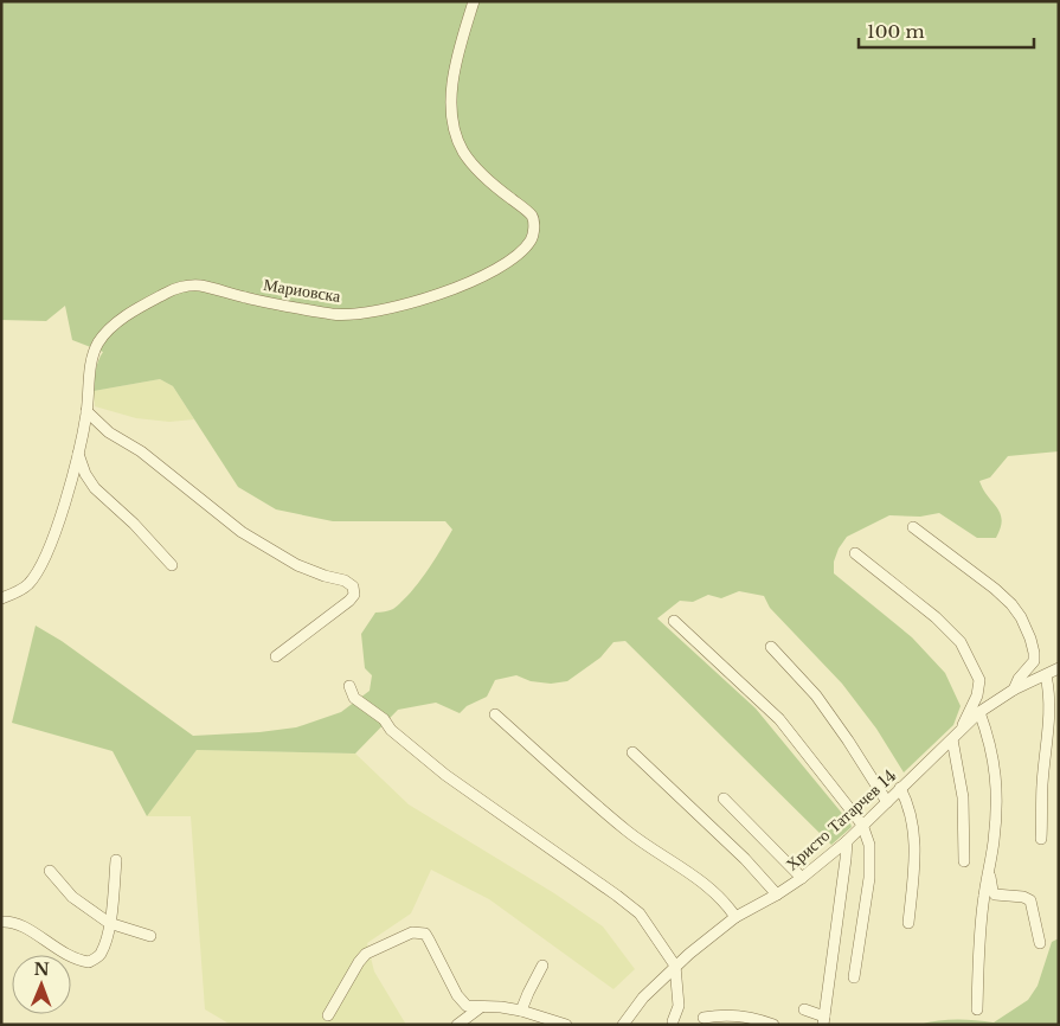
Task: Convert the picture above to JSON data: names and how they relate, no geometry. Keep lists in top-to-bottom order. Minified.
{"streets":{"street":["Мариовска","Христо Татарчев 14"]},"scale_bar":"100 m","north":"top"}
